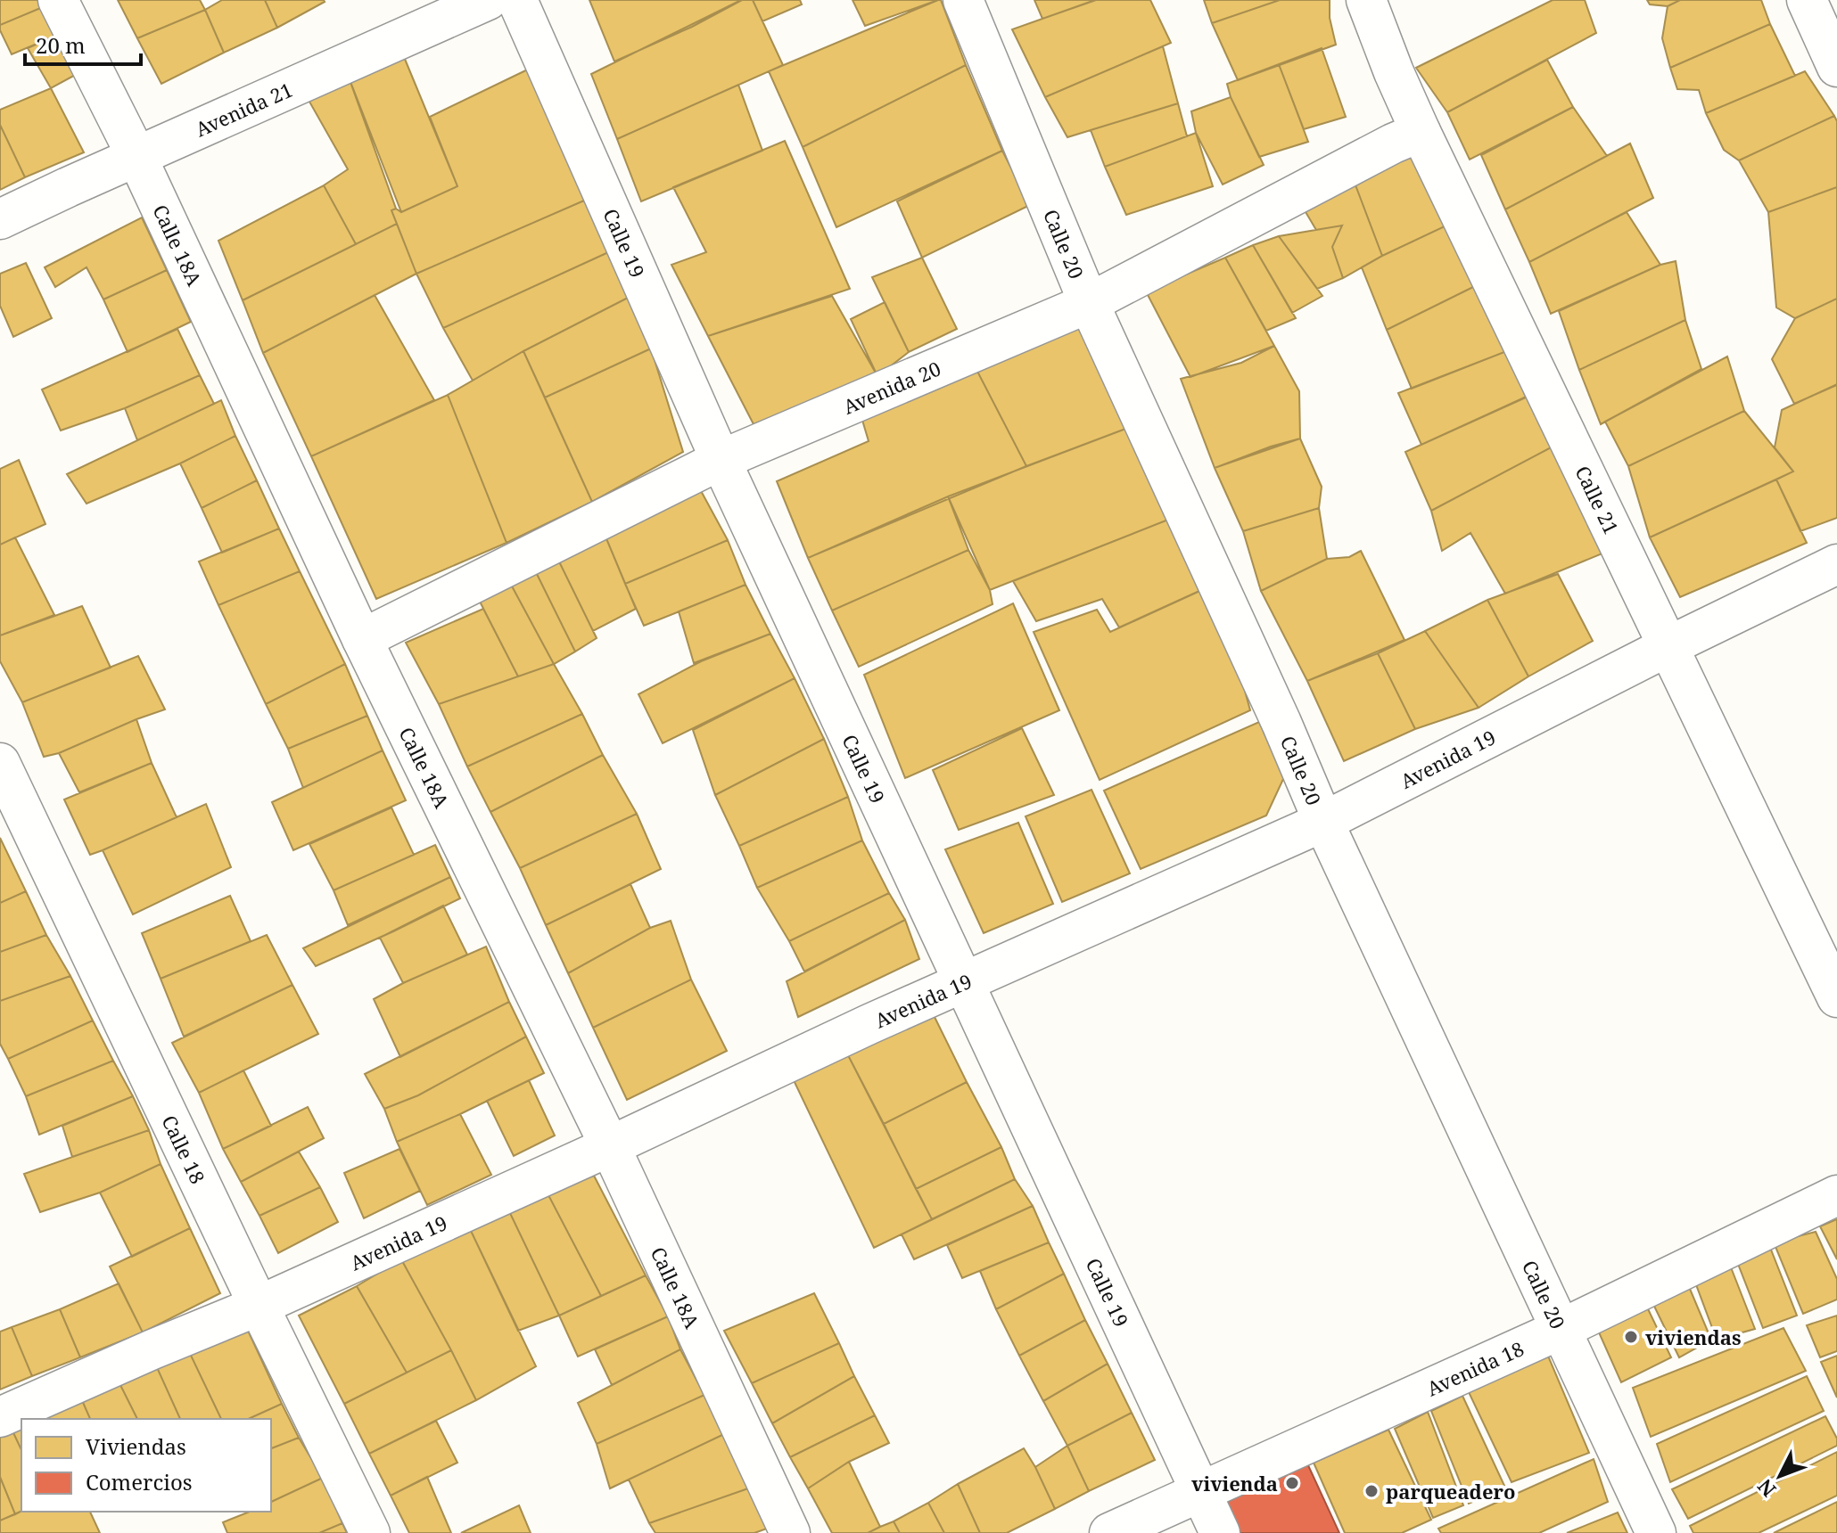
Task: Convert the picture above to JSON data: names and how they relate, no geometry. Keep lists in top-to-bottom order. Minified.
{"streets":{"street":["Avenida 21","Calle 19","Calle 20","Calle 18A","Avenida 20","Calle 21","Avenida 19","Calle 18","Avenida 18"]},"crossings":[["Avenida 21","Calle 18A"],["Calle 19","Avenida 20"],["Calle 19","Avenida 19"],["Calle 19","Avenida 18"],["Calle 20","Avenida 20"],["Calle 20","Avenida 19"],["Calle 20","Avenida 18"],["Calle 18A","Avenida 20"],["Calle 18A","Avenida 19"],["Avenida 20","Calle 21"],["Calle 21","Avenida 19"],["Avenida 19","Calle 18"]],"places":["viviendas","vivienda","parqueadero"],"legend":["Viviendas","Comercios"],"scale_bar":"20 m","north":"bottom left"}
